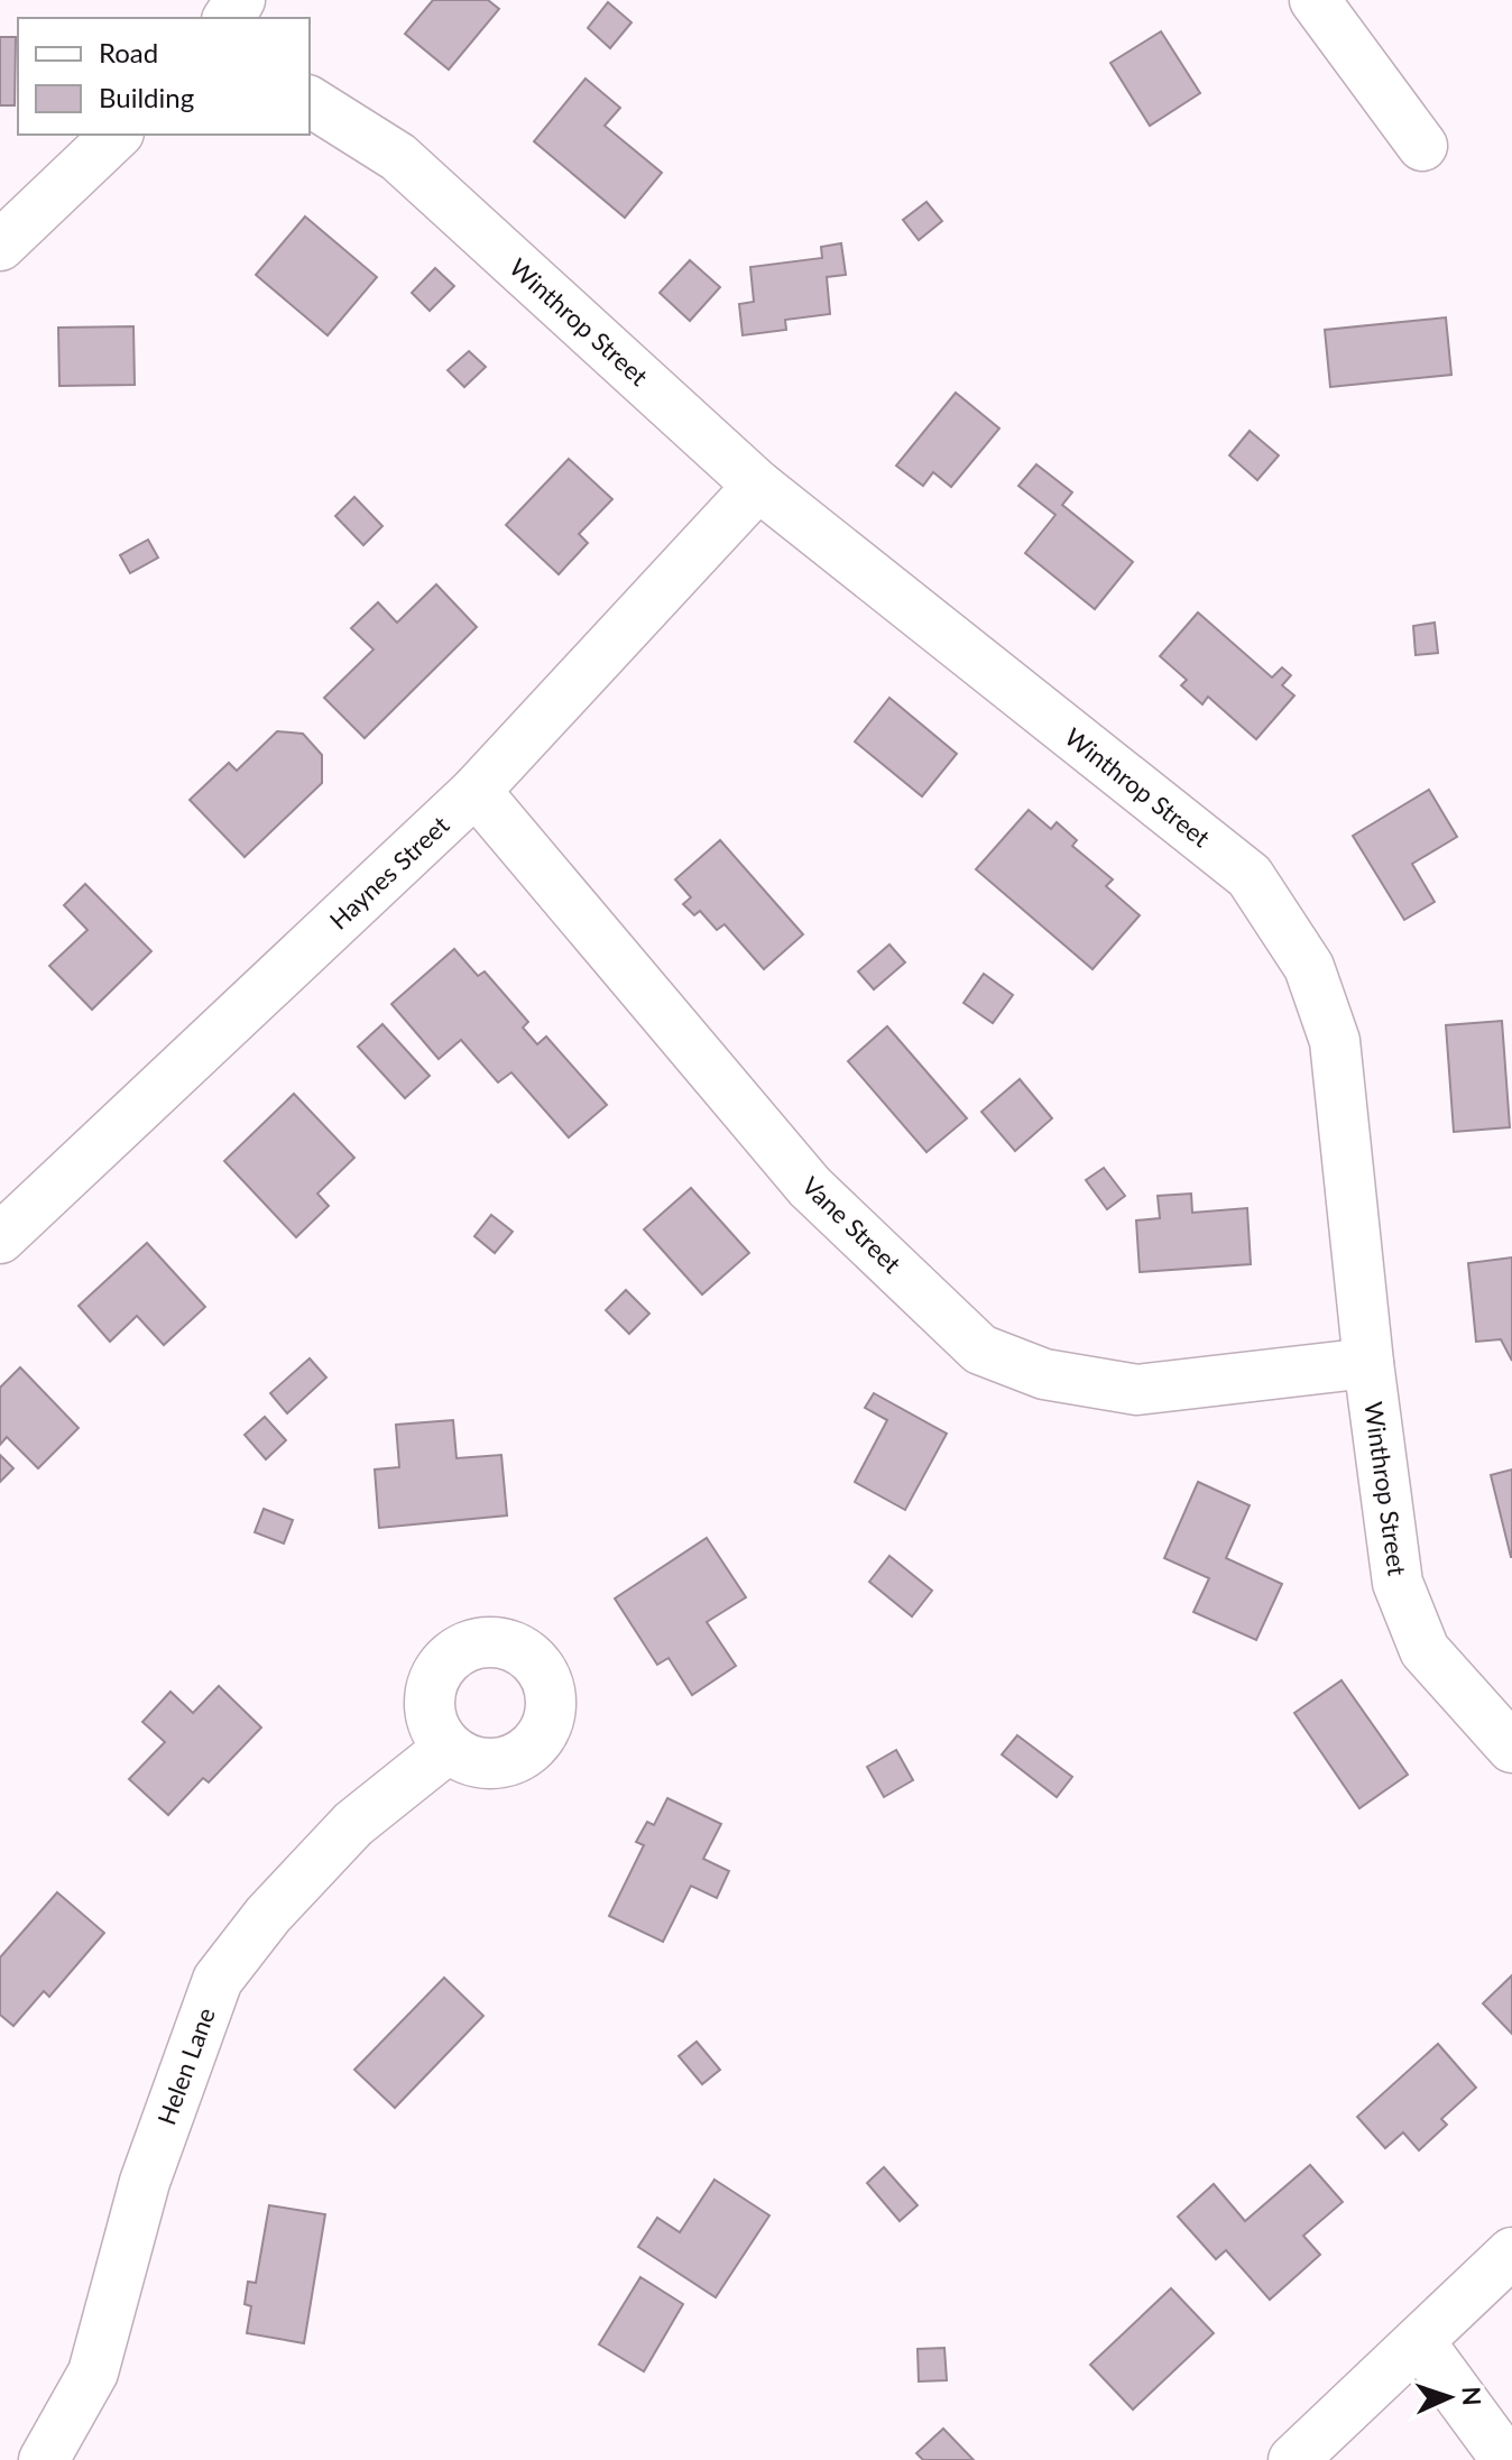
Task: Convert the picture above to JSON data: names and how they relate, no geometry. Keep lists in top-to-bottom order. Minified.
{"streets":{"street":["Winthrop Street","Haynes Street","Vane Street","Helen Lane"]},"crossings":[["Winthrop Street","Haynes Street"],["Winthrop Street","Vane Street"],["Haynes Street","Vane Street"]],"legend":["Road","Building"],"north":"right"}
